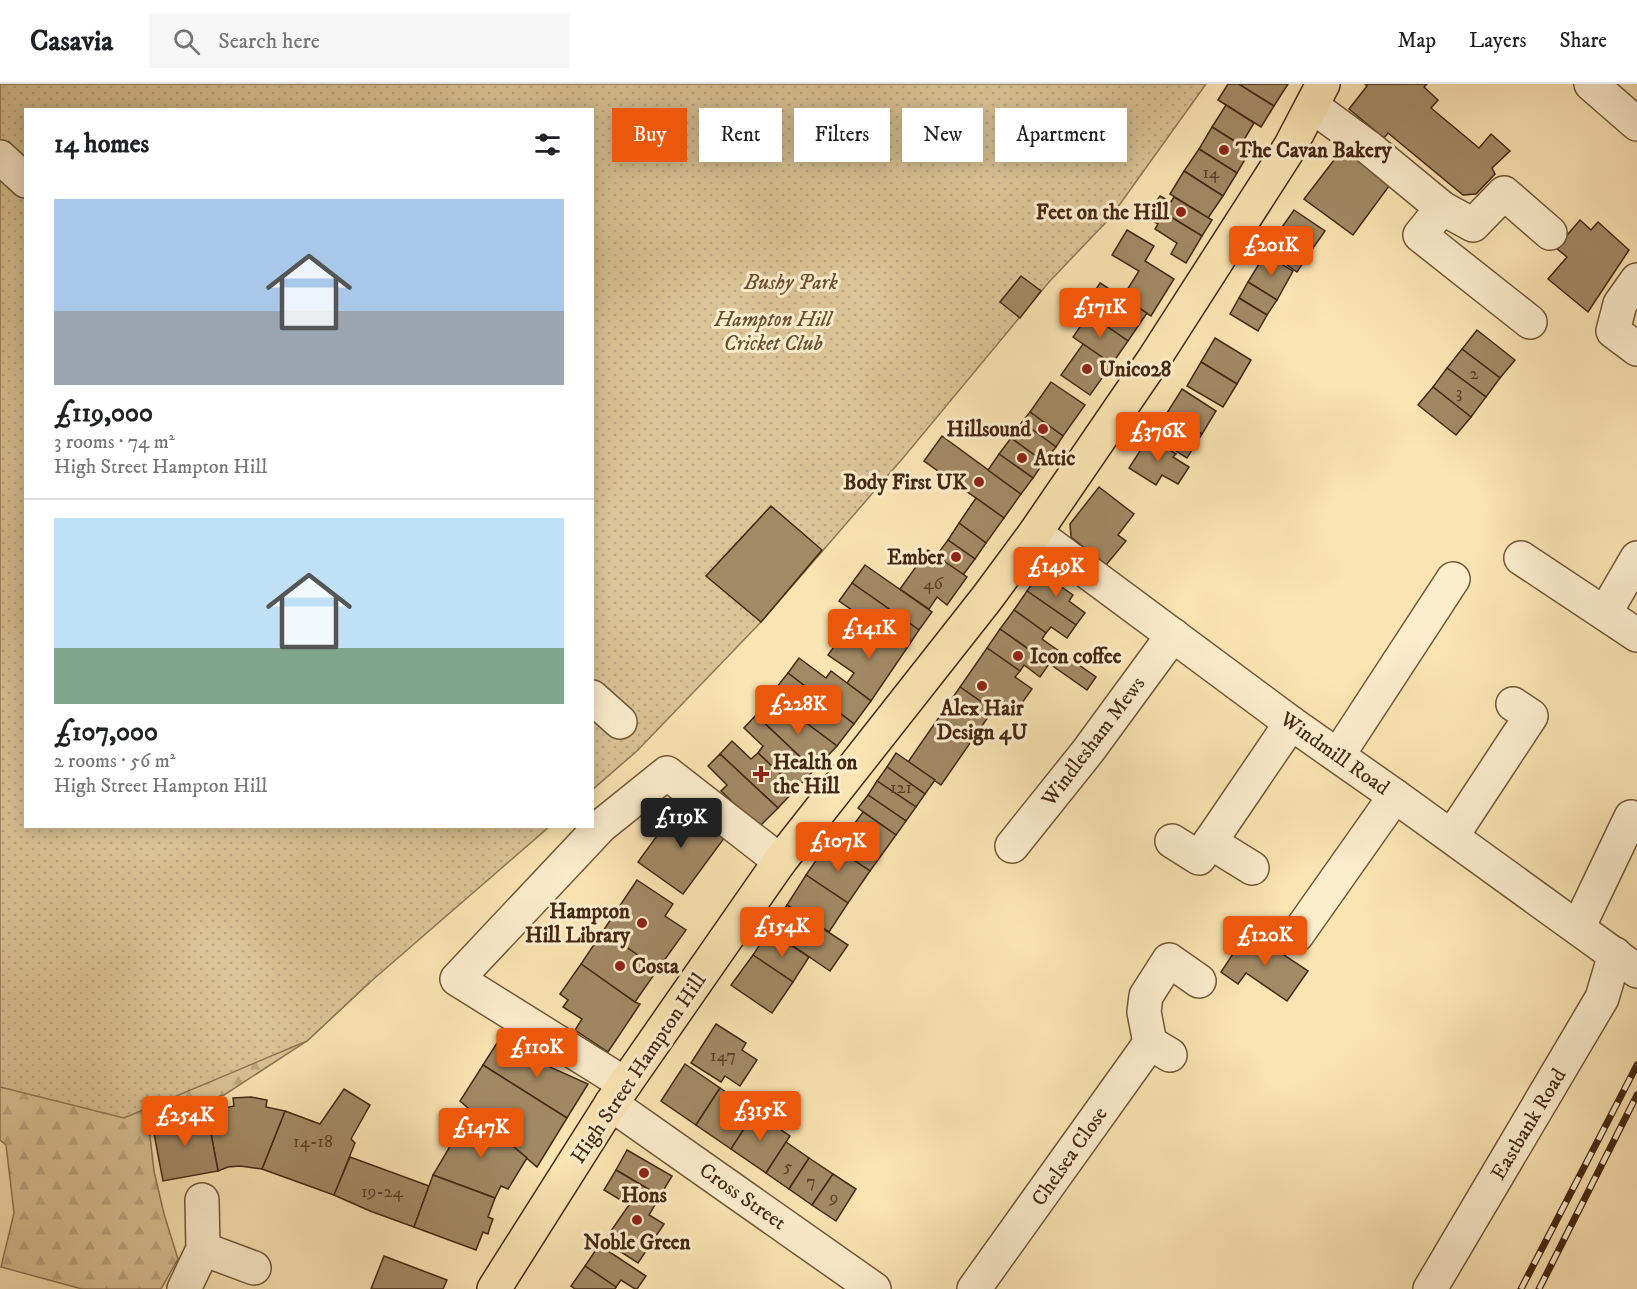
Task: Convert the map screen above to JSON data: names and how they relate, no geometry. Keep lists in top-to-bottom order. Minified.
{"streets":{"main road":["High Street Hampton Hill"],"street":["Windlesham Mews","Windmill Road","Eastbank Road","Chelsea Close","Cross Street"]},"crossings":[["Windlesham Mews","Windmill Road"],["Windmill Road","High Street Hampton Hill"],["Windmill Road","Eastbank Road"],["High Street Hampton Hill","Cross Street"]],"parks":["Bushy Park","Hampton Hill Cricket Club"],"places":{"other":["The Cavan Bakery","Feet on the Hill","Unico28","Hillsound","Attic","Body First UK","Ember","Icon coffee","Alex Hair Design 4U","Hampton Hill Library","Costa","Hons","Noble Green"],"health":["Health on the Hill"]},"house_numbers":["14","2","3","46","121","147","14-18","5","7","19-24","9"],"page":{"header":"Casavia","search":"Search here","nav":["Map","Layers","Share"],"chip":["Buy","Rent","Filters","New","Apartment"],"heading":"14 homes","list":[{"name":"£119,000","note":"3 rooms · 74 m² · High Street Hampton Hill"},{"name":"£107,000","note":"2 rooms · 56 m² · High Street Hampton Hill"}],"price":["£201K","£171K","£376K","£149K","£141K","£228K","£119K","£107K","£154K","£120K","£110K","£315K","£254K","£147K"]}}
